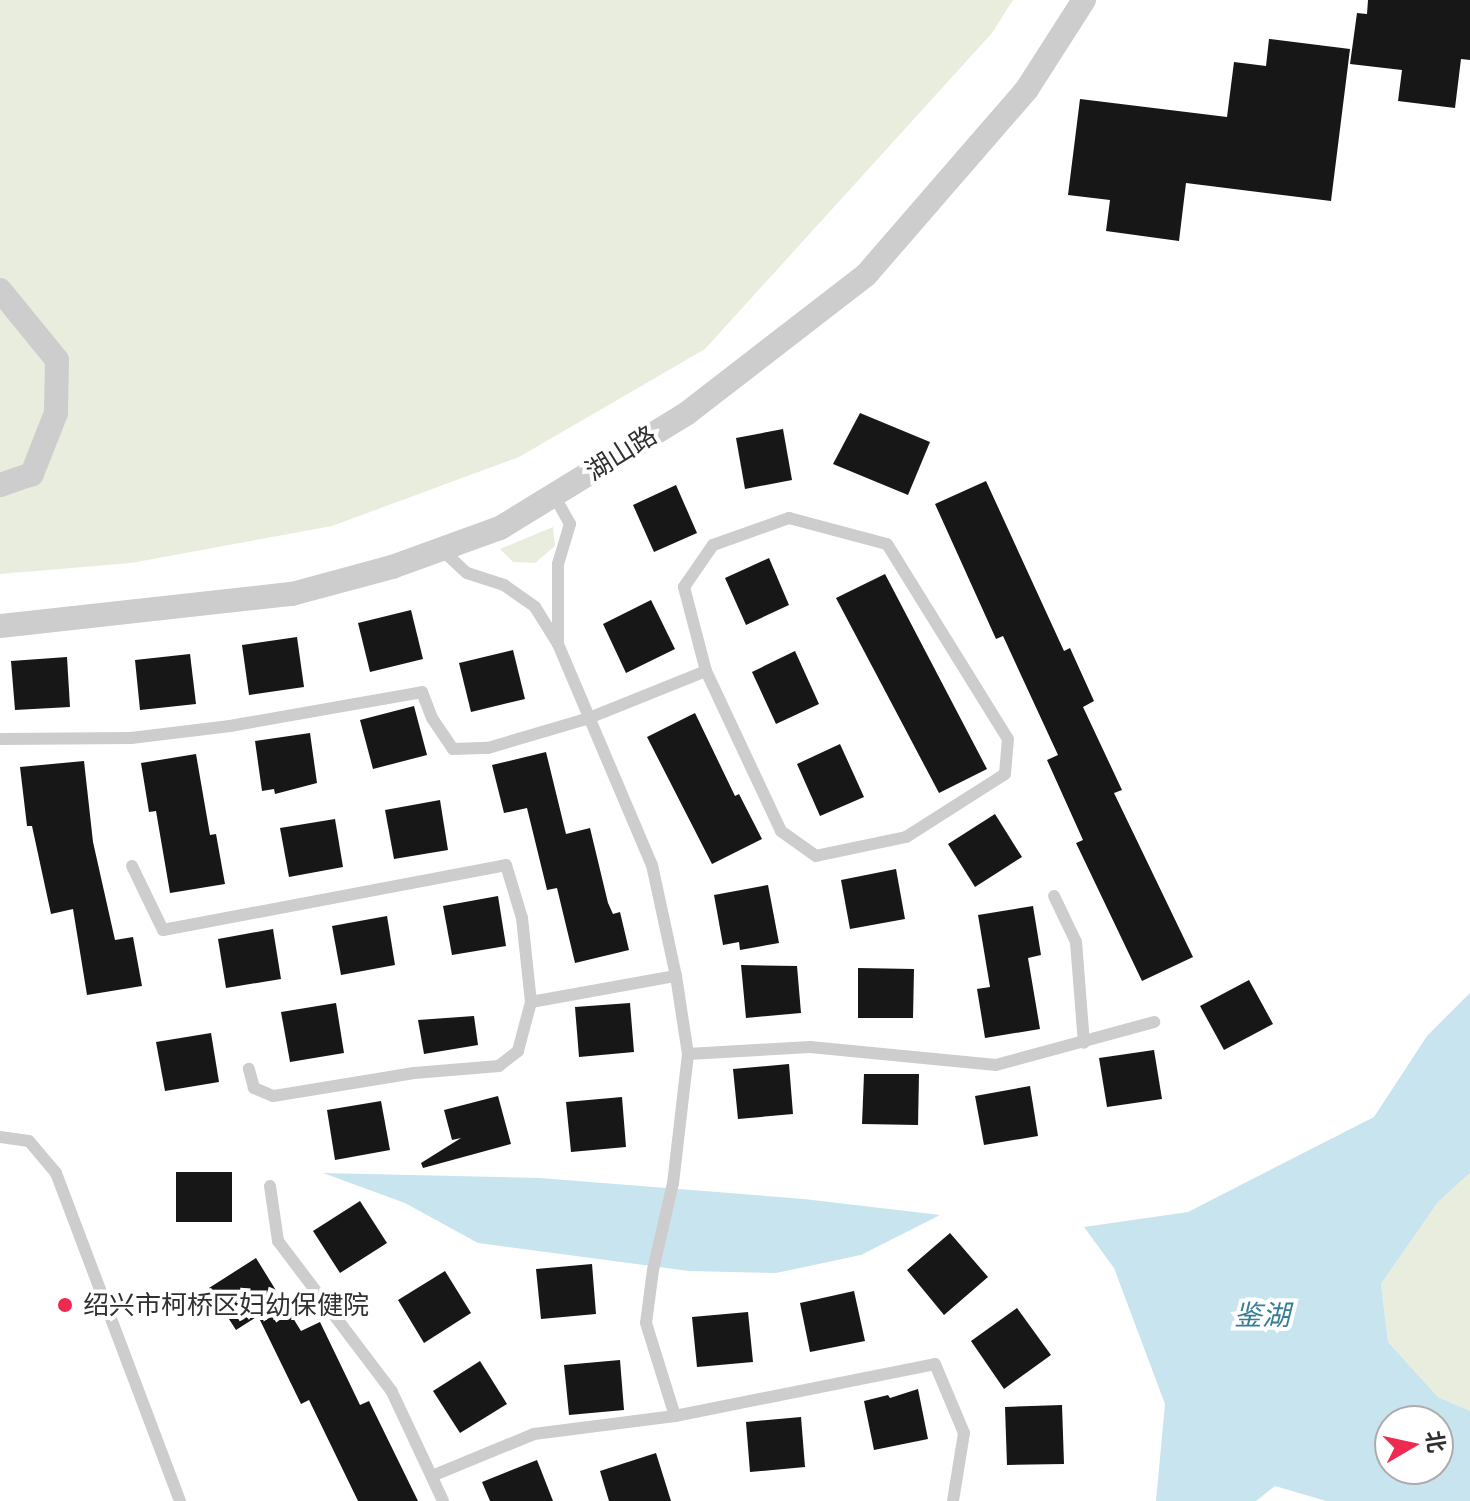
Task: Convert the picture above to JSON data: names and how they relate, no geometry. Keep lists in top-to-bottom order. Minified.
{"streets":{"street":["湖山路"]},"water":["鉴湖"],"places":["绍兴市柯桥区妇幼保健院"],"north":"right"}
